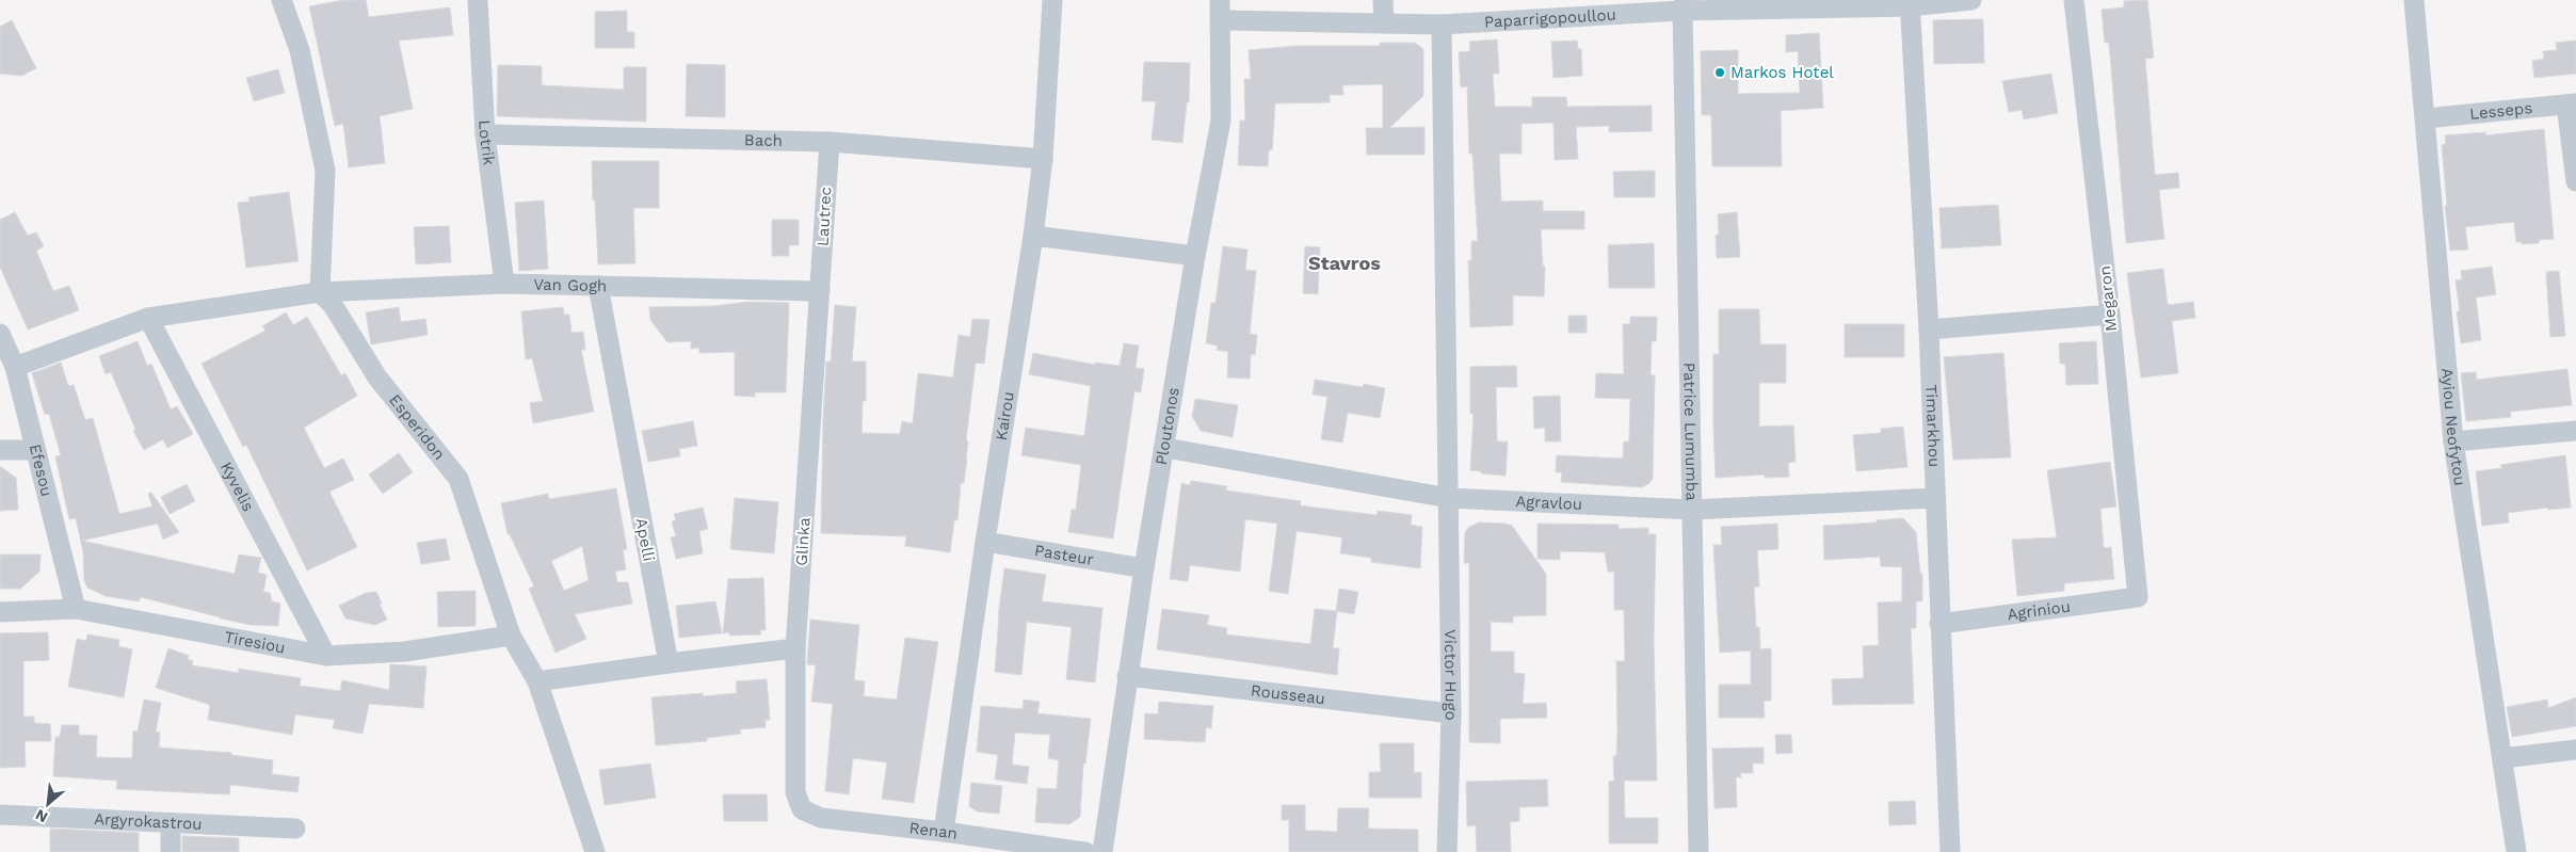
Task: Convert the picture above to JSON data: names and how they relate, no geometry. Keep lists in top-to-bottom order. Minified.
{"streets":{"street":["Paparrigopoullou","Lesseps","Bach","Lotrik","Lautrec","Van Gogh","Megaron","Kairou","Timarkhou","Ploutonos","Esperidon","Ayiou Neofytou","Patrice Lumumba","Efesou","Kyvelis","Agravlou","Apelli","Glinka","Pasteur","Agriniou","Tiresiou","Victor Hugo","Rousseau","Argyrokastrou","Renan"]},"crossings":[["Paparrigopoullou","Timarkhou"],["Paparrigopoullou","Ploutonos"],["Paparrigopoullou","Patrice Lumumba"],["Paparrigopoullou","Victor Hugo"],["Lesseps","Ayiou Neofytou"],["Bach","Lotrik"],["Bach","Lautrec"],["Bach","Kairou"],["Lotrik","Van Gogh"],["Lautrec","Van Gogh"],["Lautrec","Glinka"],["Van Gogh","Esperidon"],["Van Gogh","Efesou"],["Van Gogh","Kyvelis"],["Van Gogh","Apelli"],["Van Gogh","Glinka"],["Megaron","Agriniou"],["Kairou","Pasteur"],["Kairou","Renan"],["Timarkhou","Agravlou"],["Timarkhou","Agriniou"],["Ploutonos","Agravlou"],["Ploutonos","Pasteur"],["Ploutonos","Rousseau"],["Esperidon","Tiresiou"],["Patrice Lumumba","Agravlou"],["Efesou","Tiresiou"],["Kyvelis","Tiresiou"],["Agravlou","Victor Hugo"],["Glinka","Renan"],["Victor Hugo","Rousseau"]],"districts":["Stavros"],"places":["Markos Hotel"],"north":"bottom left"}
